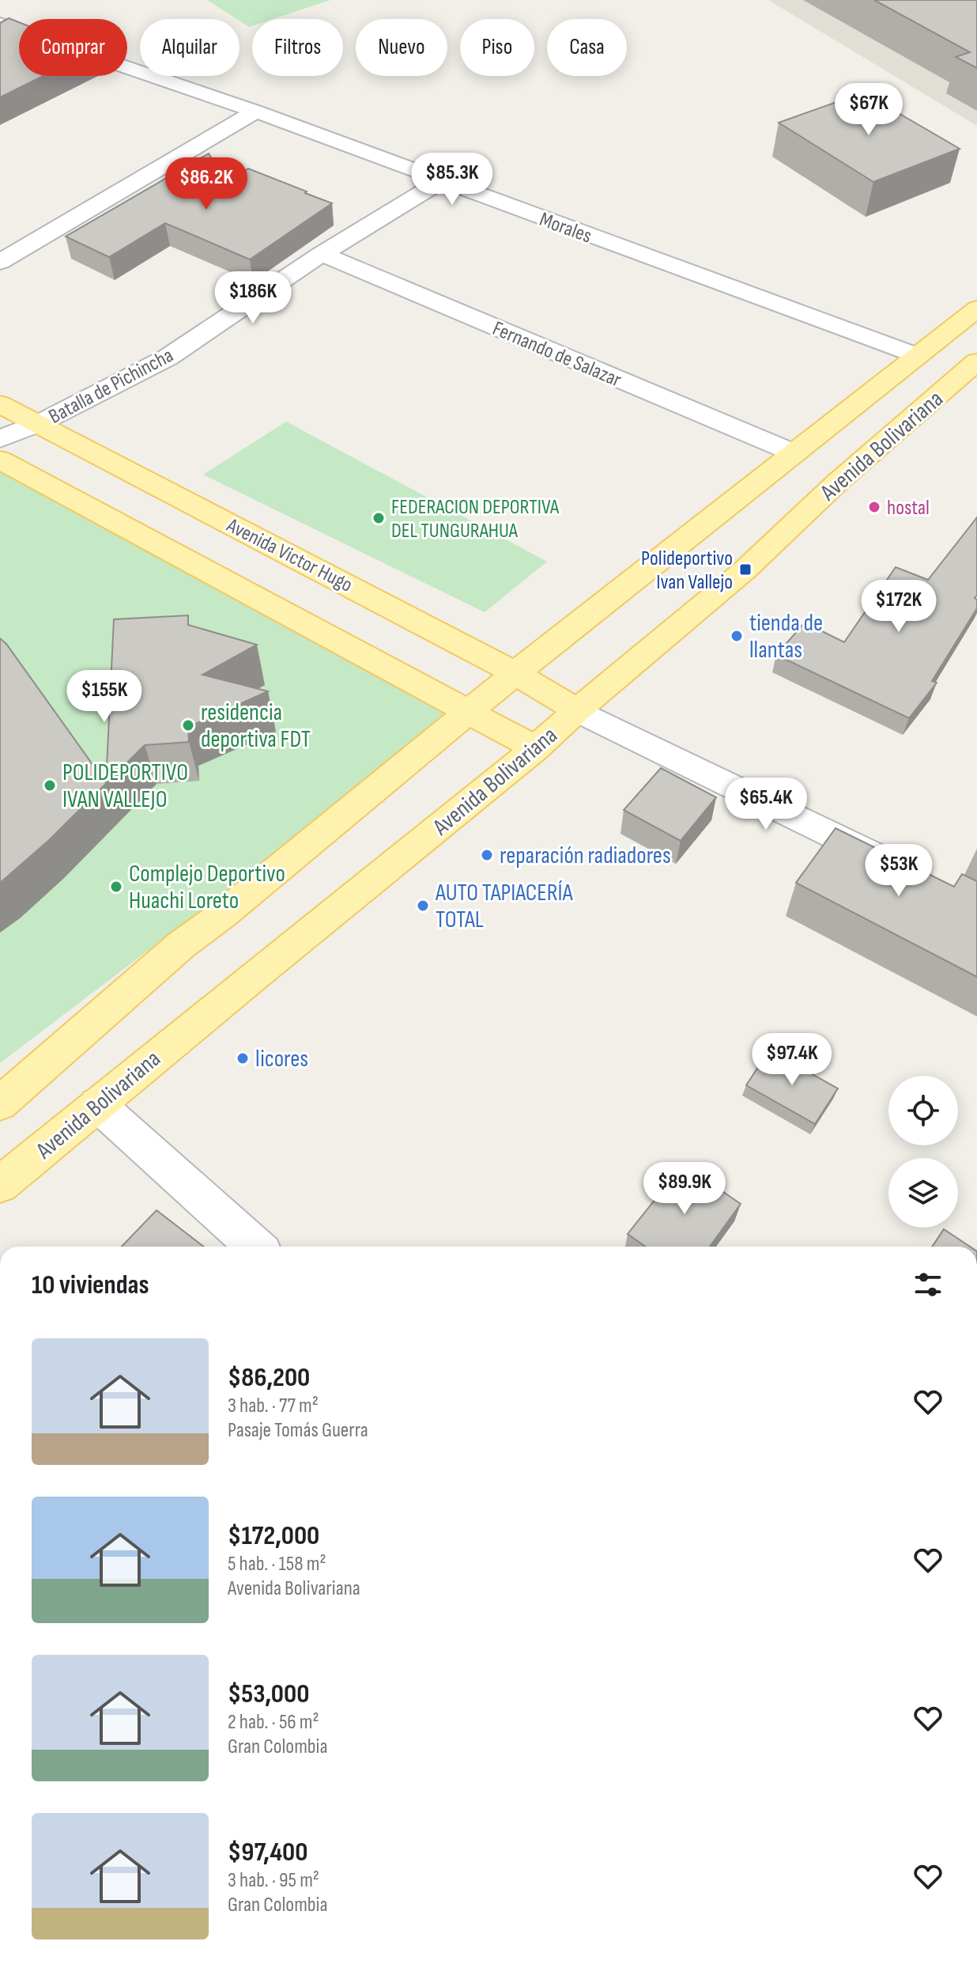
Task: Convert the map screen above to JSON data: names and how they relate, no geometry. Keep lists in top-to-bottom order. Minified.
{"streets":{"main road":["Avenida Bolivariana","Avenida Victor Hugo"],"street":["Morales","Fernando de Salazar","Batalla de Pichincha"]},"crossings":[["Morales","Batalla de Pichincha"],["Morales","Avenida Bolivariana"],["Fernando de Salazar","Batalla de Pichincha"],["Fernando de Salazar","Avenida Bolivariana"],["Batalla de Pichincha","Avenida Victor Hugo"],["Avenida Bolivariana","Avenida Victor Hugo"]],"places":{"other":["hostal","FEDERACION DEPORTIVA DEL TUNGURAHUA","tienda de llantas","residencia deportiva FDT","POLIDEPORTIVO IVAN VALLEJO","reparación radiadores","Complejo Deportivo Huachi Loreto","AUTO TAPIACERÍA TOTAL","licores"],"transit":["Polideportivo Ivan Vallejo"]},"page":{"chip":["Comprar","Alquilar","Filtros","Nuevo","Piso","Casa"],"price":["$67K","$85.3K","$86.2K","$186K","$172K","$155K","$65.4K","$53K","$97.4K","$89.9K"],"heading":"10 viviendas","list":[{"name":"$86,200","note":"3 hab. · 77 m² · Pasaje Tomás Guerra"},{"name":"$172,000","note":"5 hab. · 158 m² · Avenida Bolivariana"},{"name":"$53,000","note":"2 hab. · 56 m² · Gran Colombia"},{"name":"$97,400","note":"3 hab. · 95 m² · Gran Colombia"}]}}
